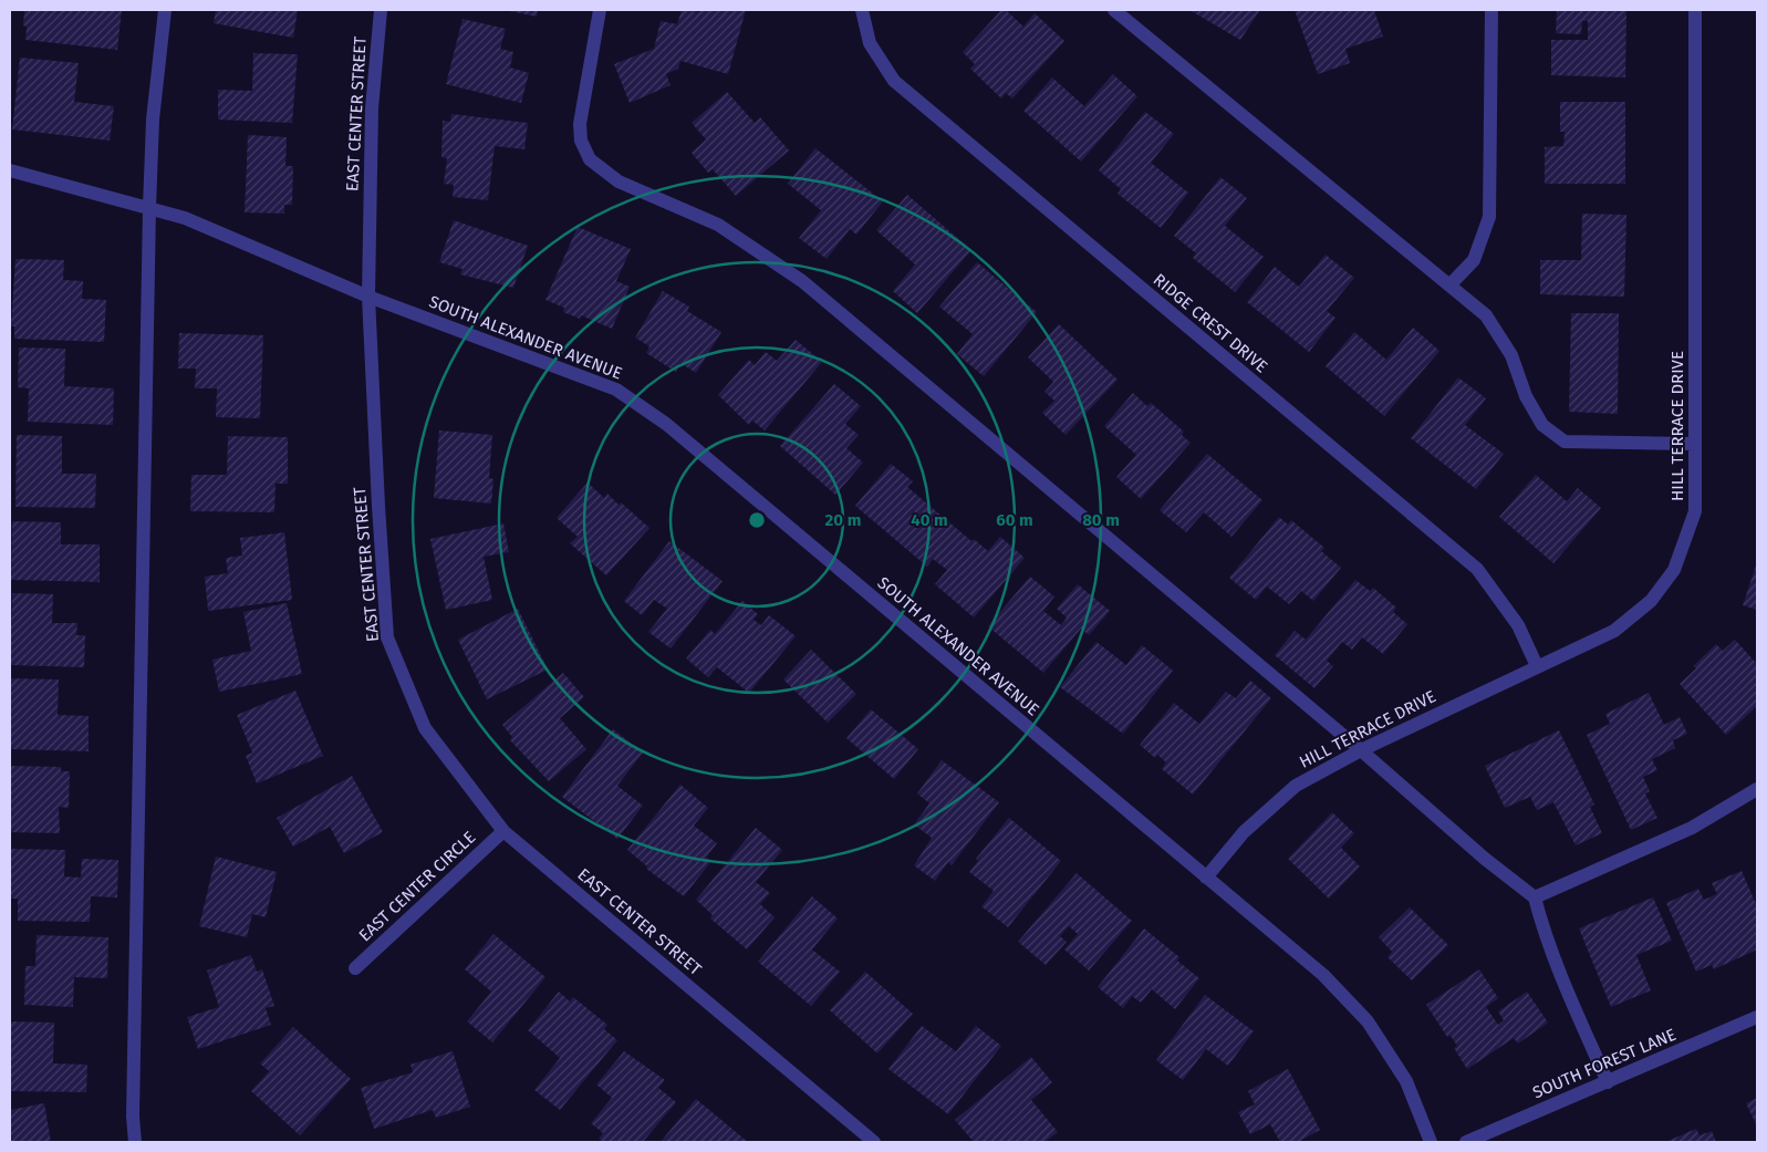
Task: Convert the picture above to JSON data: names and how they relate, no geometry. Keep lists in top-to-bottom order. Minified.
{"streets":{"street":["EAST CENTER STREET","RIDGE CREST DRIVE","SOUTH ALEXANDER AVENUE","HILL TERRACE DRIVE","EAST CENTER CIRCLE","SOUTH FOREST LANE"]},"crossings":[["EAST CENTER STREET","SOUTH ALEXANDER AVENUE"],["EAST CENTER STREET","EAST CENTER CIRCLE"],["RIDGE CREST DRIVE","HILL TERRACE DRIVE"],["SOUTH ALEXANDER AVENUE","HILL TERRACE DRIVE"]],"rings":["20 m","40 m","60 m","80 m"]}
